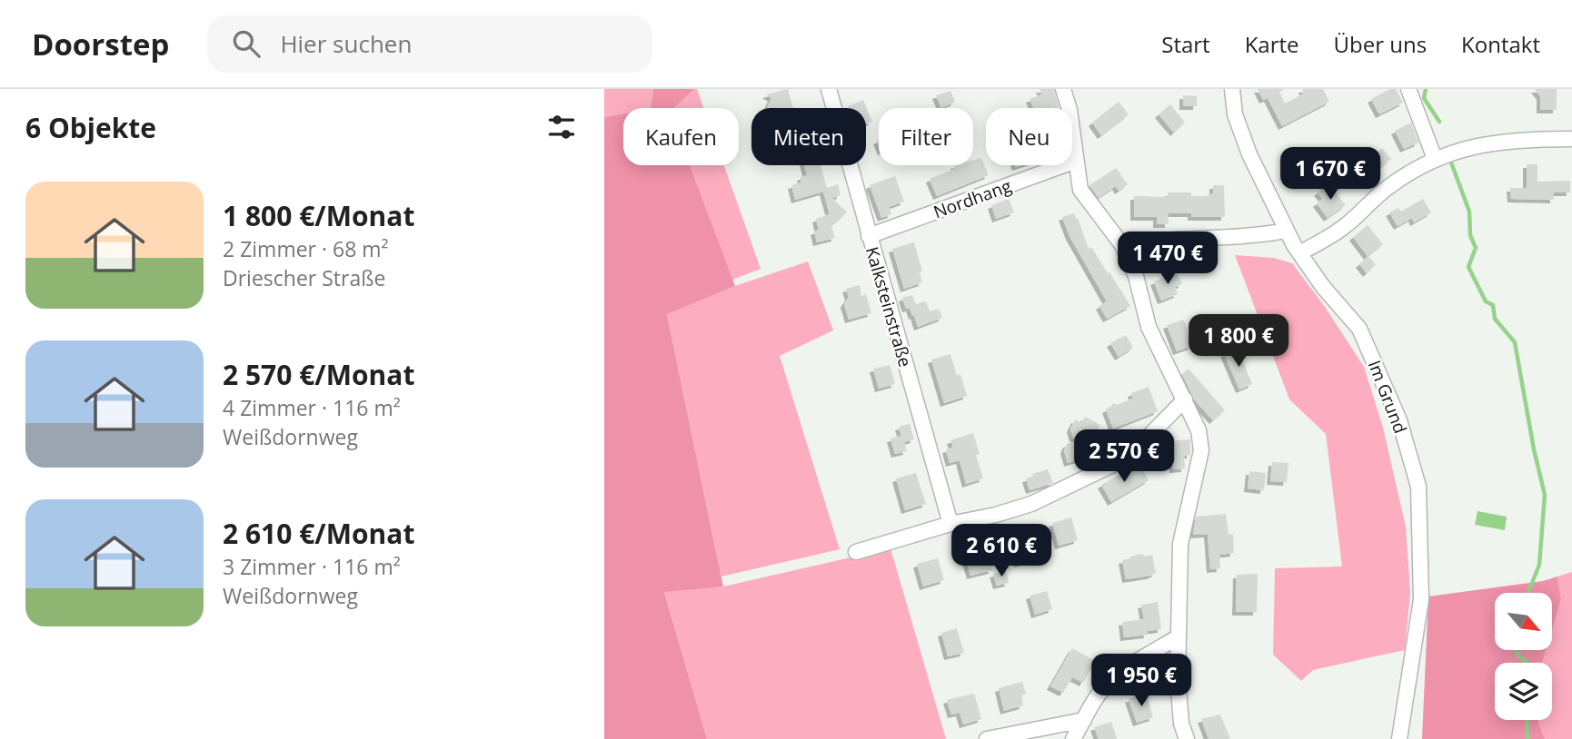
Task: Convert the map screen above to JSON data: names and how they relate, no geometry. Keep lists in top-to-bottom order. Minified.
{"streets":{"street":["Nordhang","Kalksteinstraße","Im Grund"]},"crossings":[["Nordhang","Kalksteinstraße"]],"north":"bottom right","page":{"header":"Doorstep","search":"Hier suchen","nav":["Start","Karte","Über uns","Kontakt"],"heading":"6 Objekte","chip":["Kaufen","Mieten","Filter","Neu"],"price":["1 670 €","1 470 €","1 800 €","2 570 €","2 610 €","1 950 €"],"list":[{"name":"1 800 €/Monat","note":"2 Zimmer · 68 m² · Driescher Straße"},{"name":"2 570 €/Monat","note":"4 Zimmer · 116 m² · Weißdornweg"},{"name":"2 610 €/Monat","note":"3 Zimmer · 116 m² · Weißdornweg"}]}}
